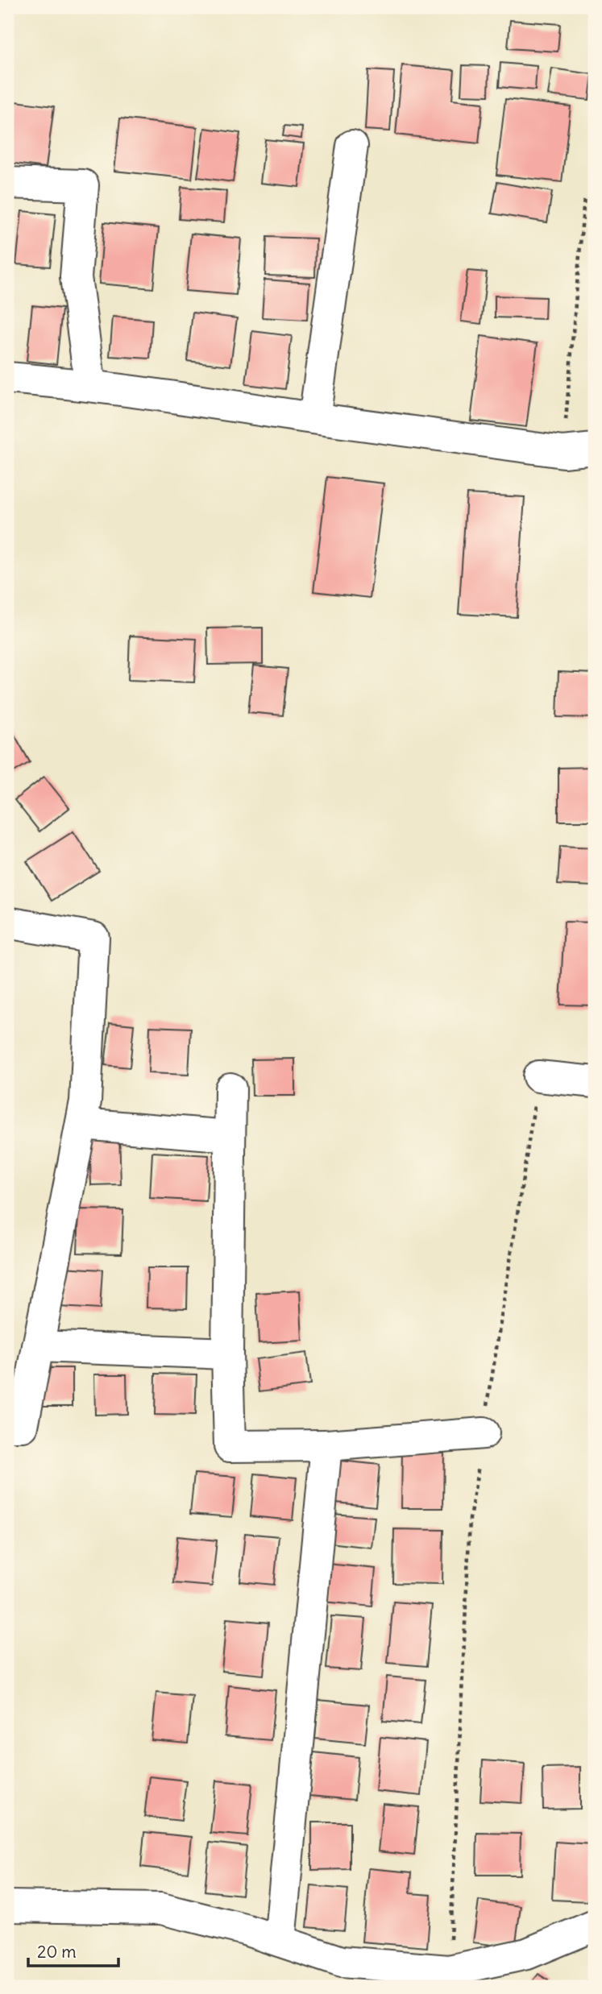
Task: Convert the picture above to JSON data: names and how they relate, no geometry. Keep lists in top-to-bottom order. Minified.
{"scale_bar":"20 m"}
